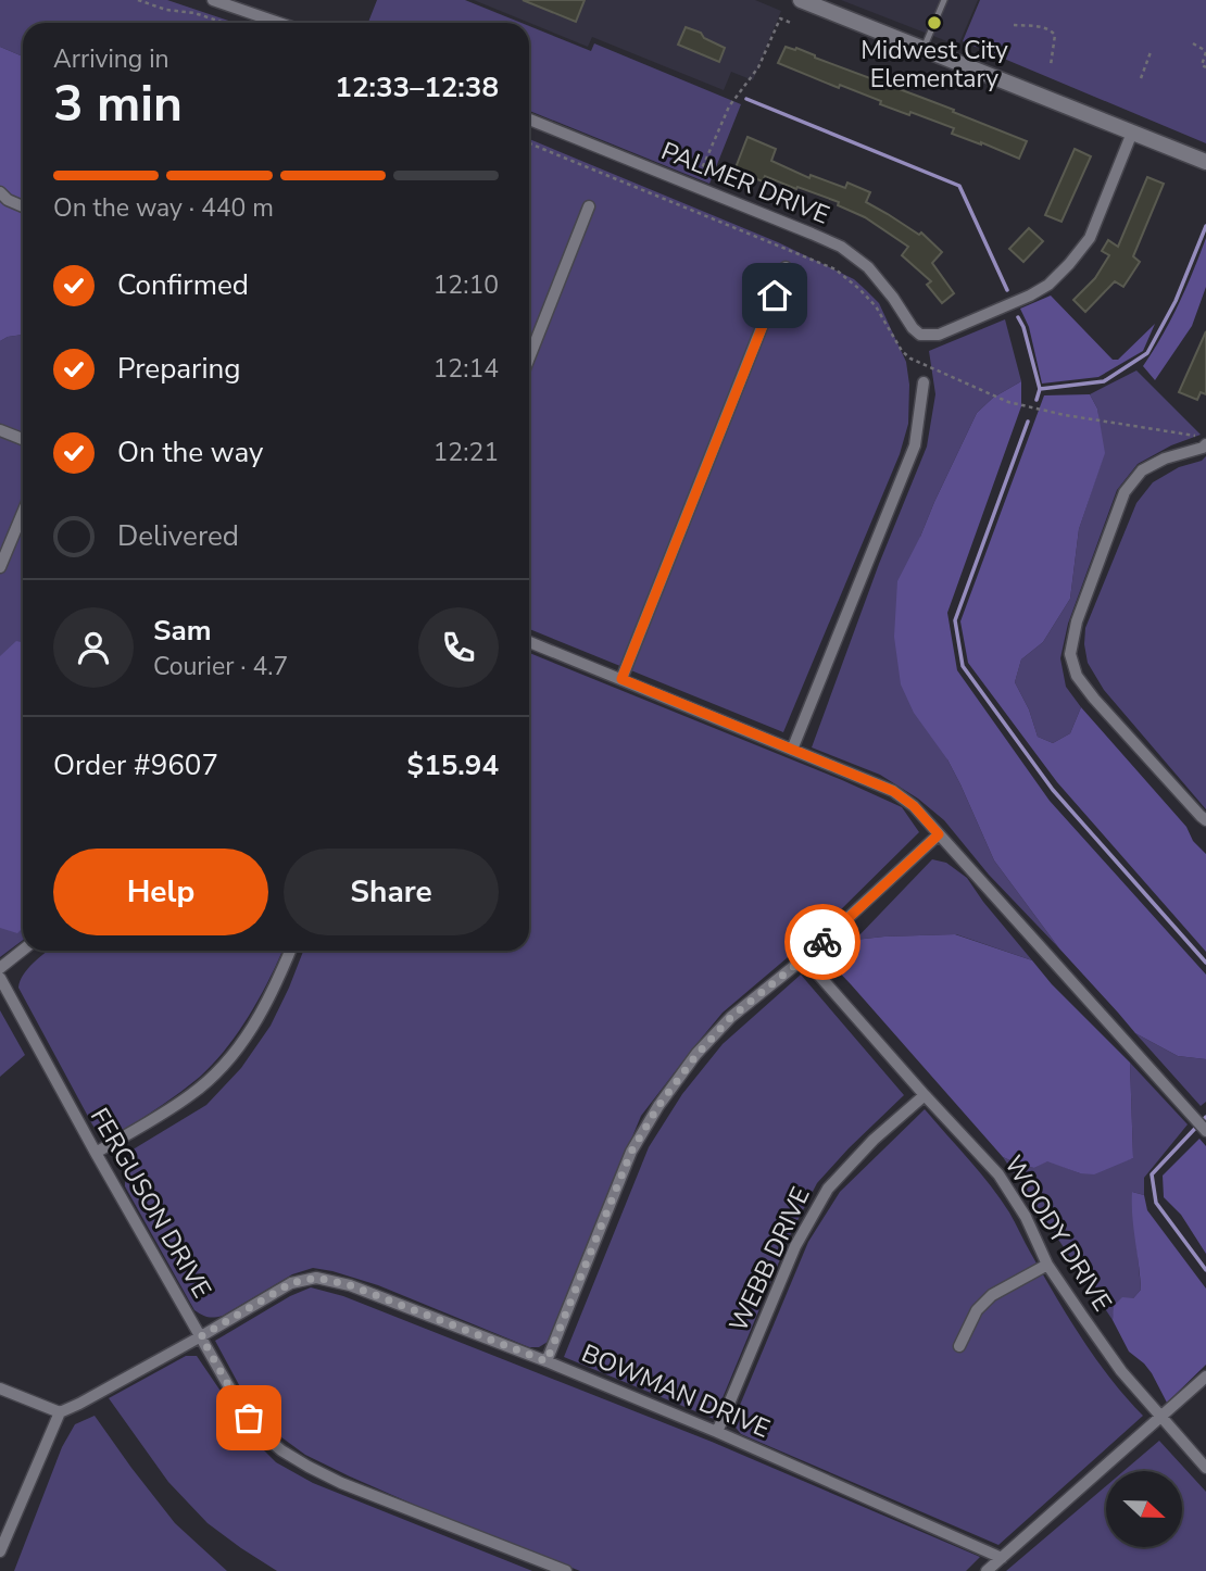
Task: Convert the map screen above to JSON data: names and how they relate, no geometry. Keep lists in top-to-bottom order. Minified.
{"streets":{"street":["PALMER DRIVE","FERGUSON DRIVE","WOODY DRIVE","WEBB DRIVE","BOWMAN DRIVE"]},"crossings":[["FERGUSON DRIVE","BOWMAN DRIVE"],["WOODY DRIVE","WEBB DRIVE"],["WEBB DRIVE","BOWMAN DRIVE"]],"places":["Midwest City Elementary"],"north":"right","page":{"heading":["3 min","Arriving in","12:33–12:38"],"panel":["Sam","Courier · 4.7","Order #9607","$15.94"],"bar":"On the way · 440 m","list":[["Confirmed","12:10"],["Preparing","12:14"],["On the way","12:21"],"Delivered"],"buttons":["Help","Share"]}}
